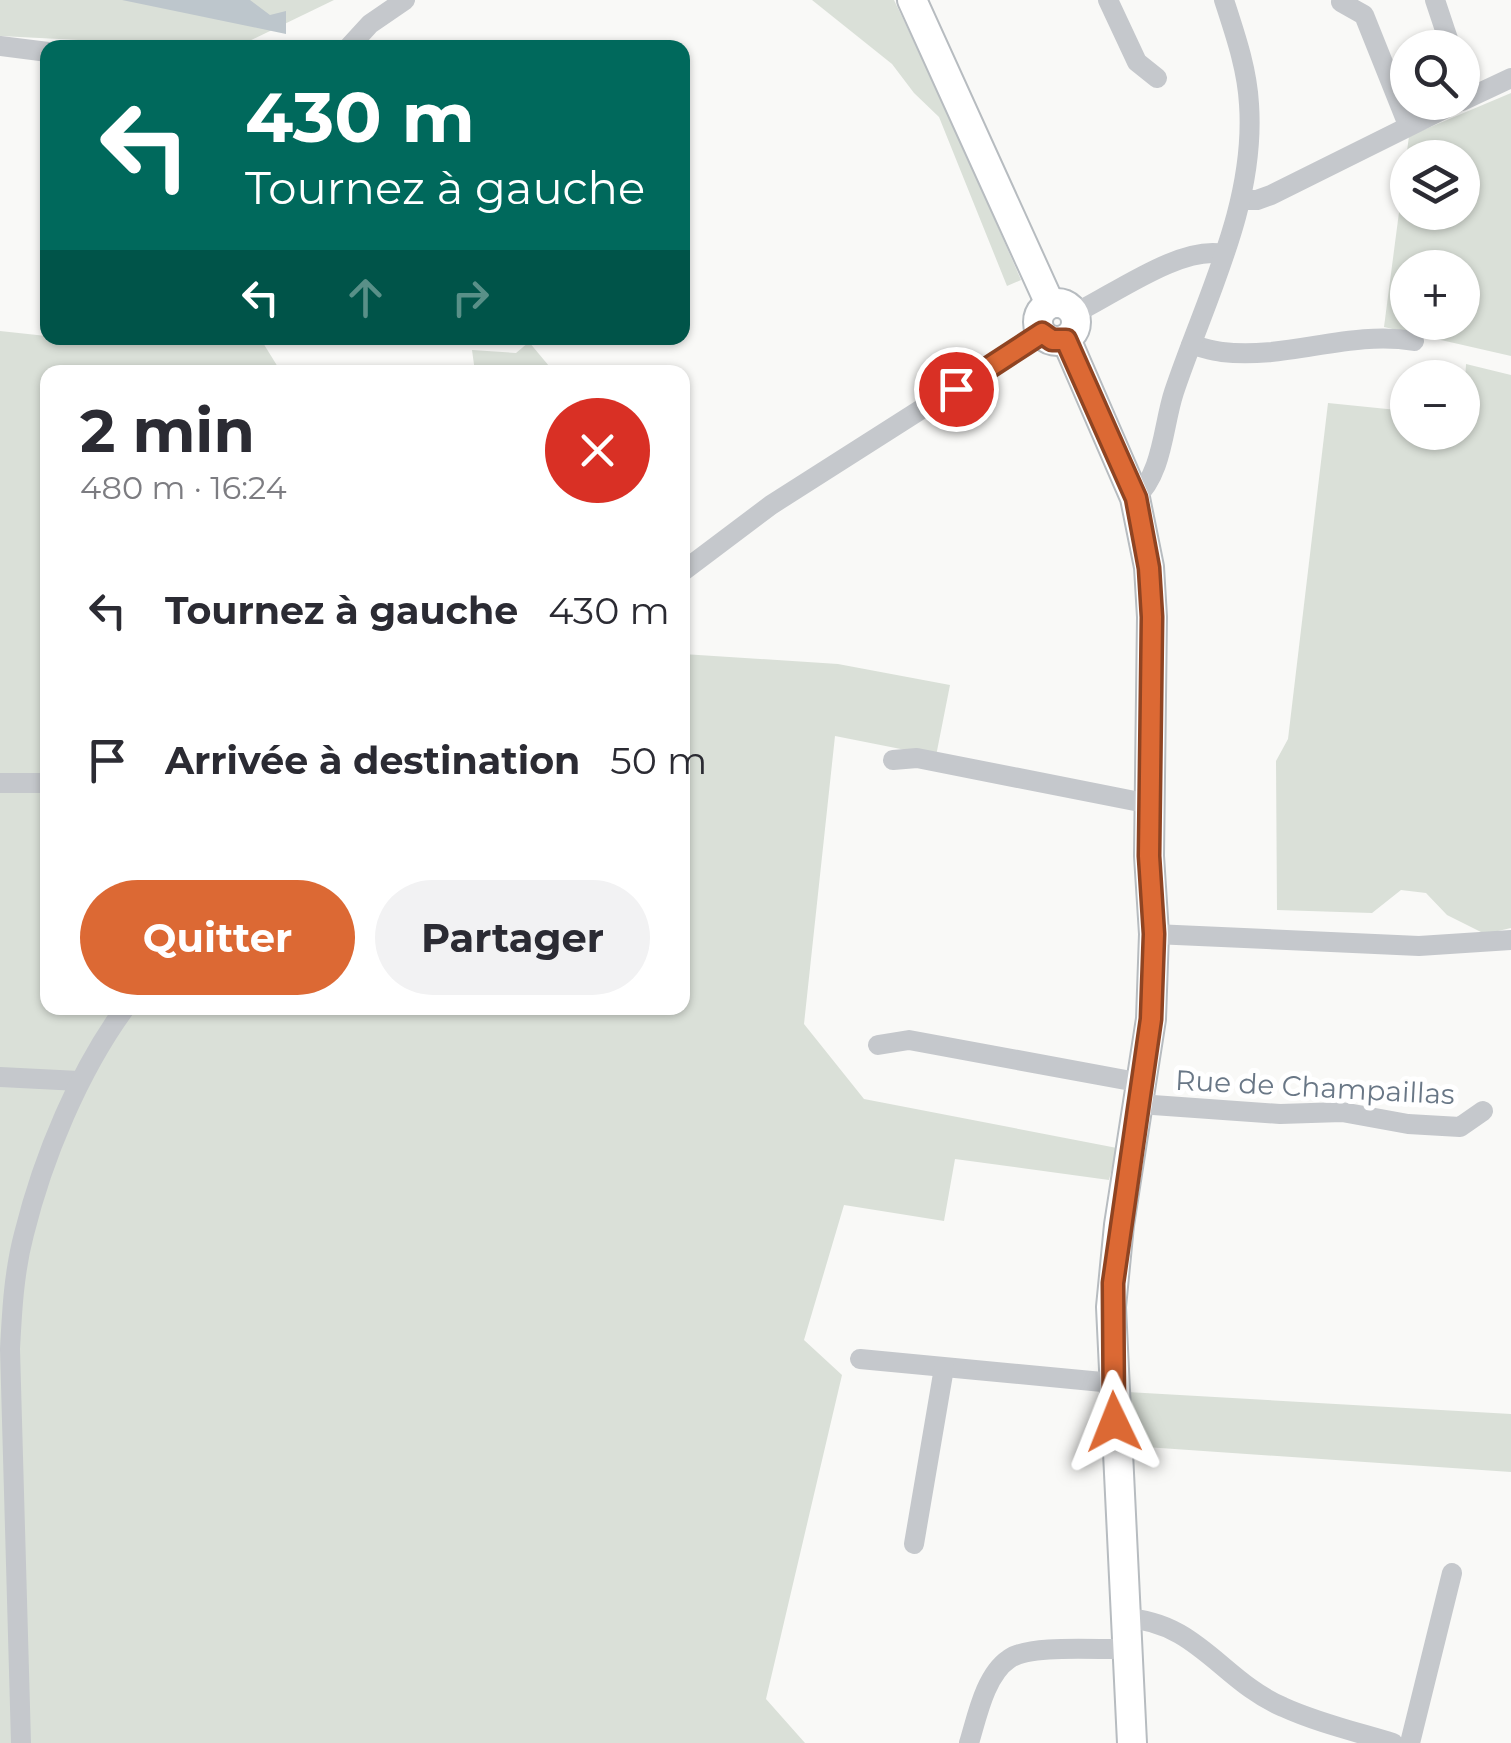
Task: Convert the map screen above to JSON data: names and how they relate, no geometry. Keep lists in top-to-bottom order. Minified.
{"streets":{"street":["Rue de Champaillas"]},"page":{"map_buttons":["+","−"],"turn":["430 m","Tournez à gauche"],"heading":["2 min","480 m · 16:24"],"list":[{"name":"Tournez à gauche","value":"430 m"},{"name":"Arrivée à destination","value":"50 m"}],"buttons":["Quitter","Partager"]}}
